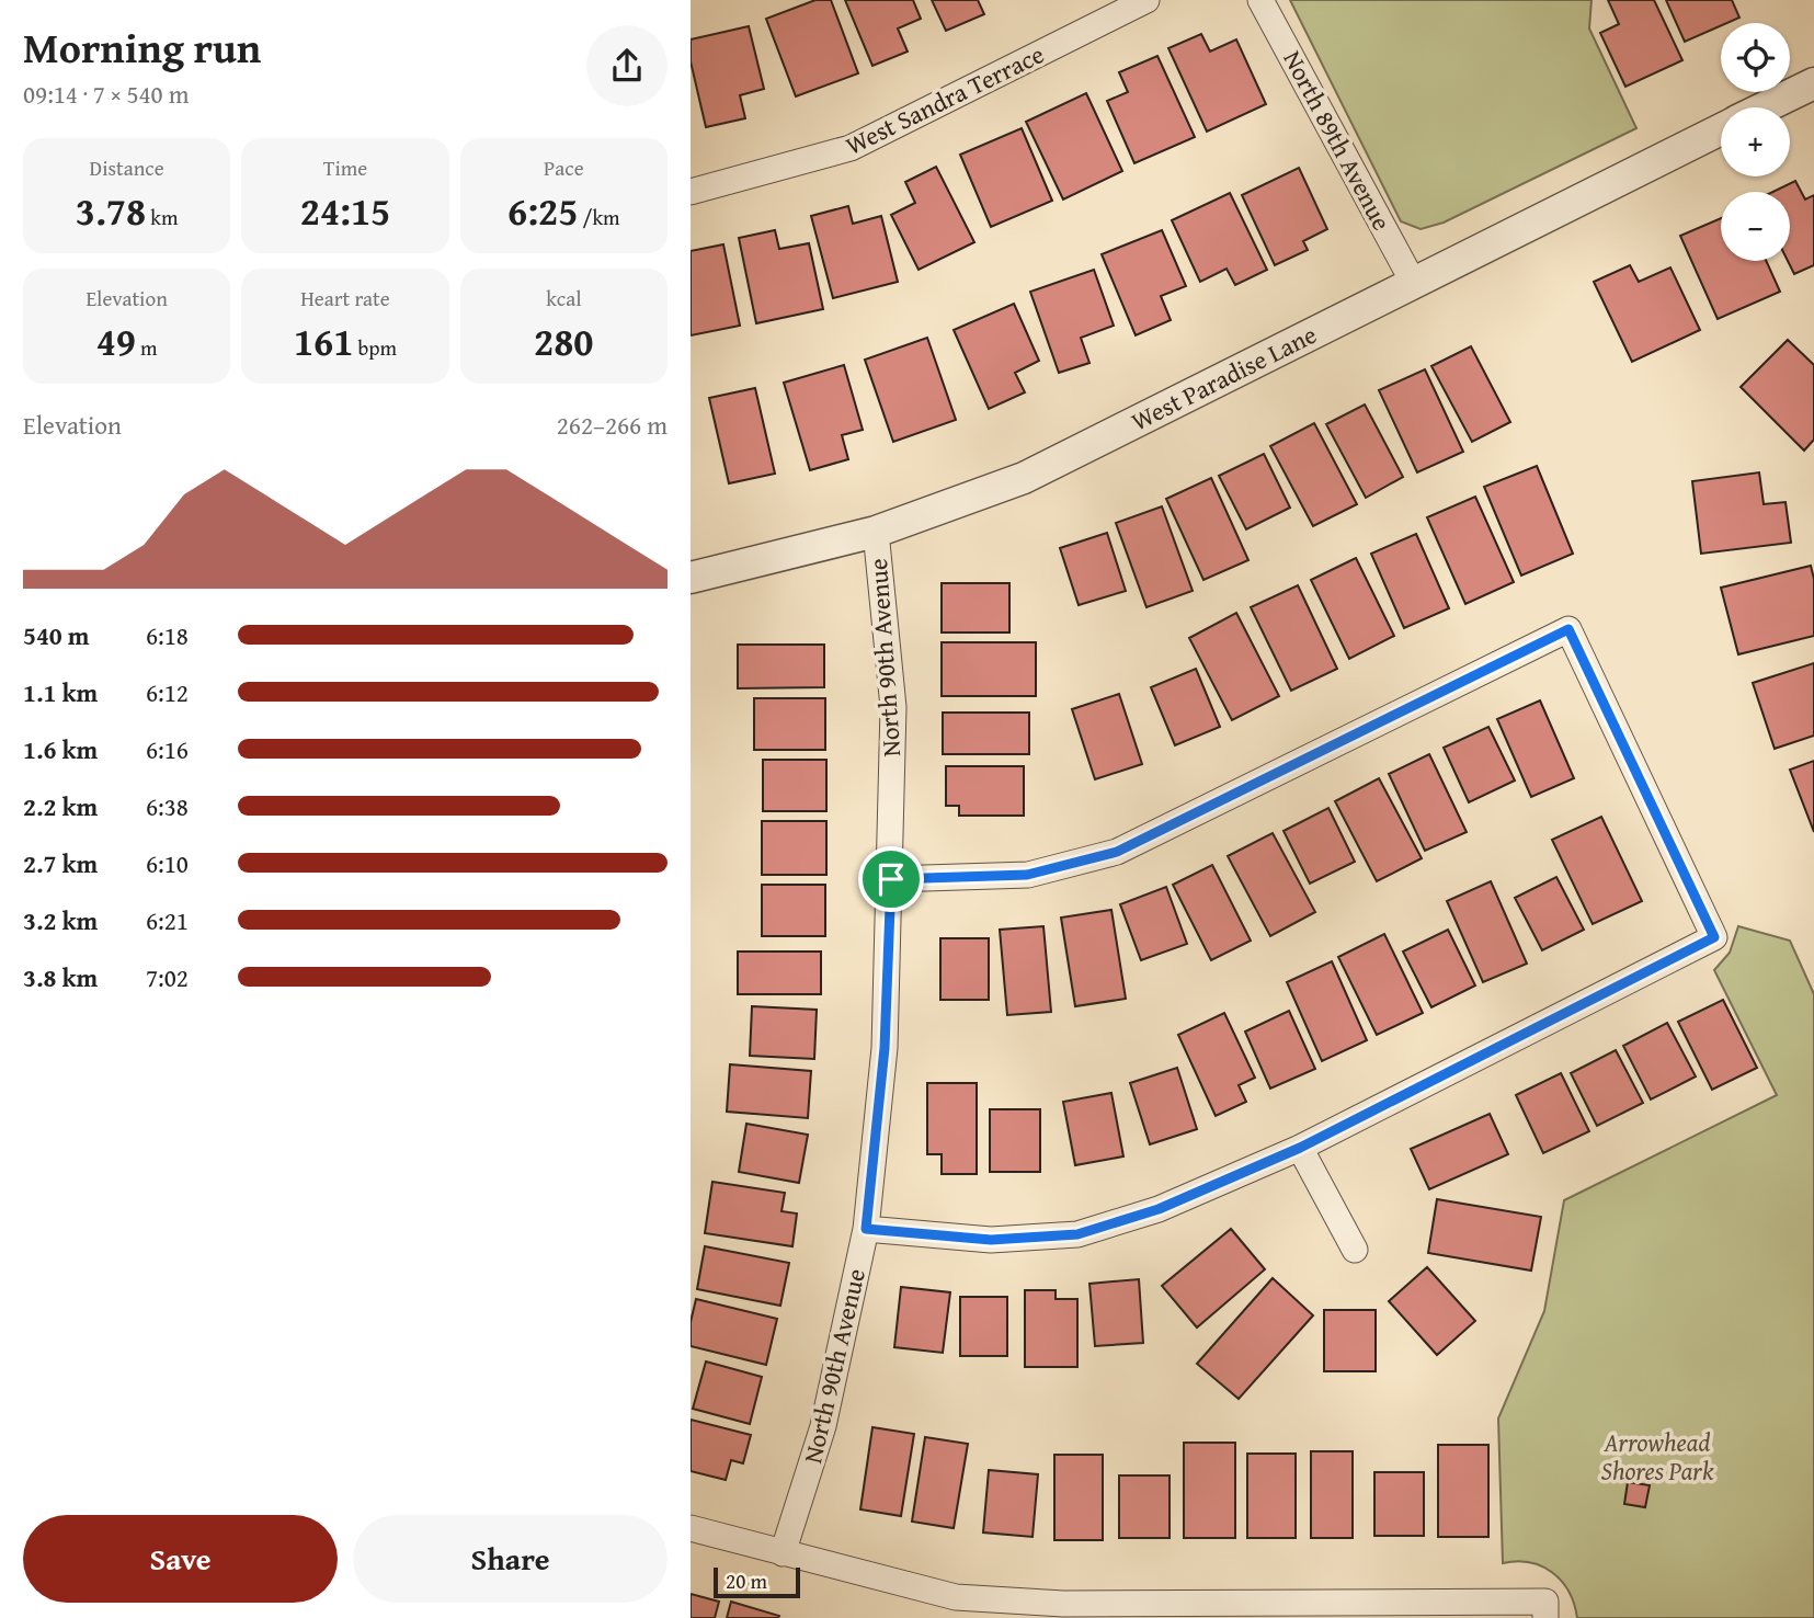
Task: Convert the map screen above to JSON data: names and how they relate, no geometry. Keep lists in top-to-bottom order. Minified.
{"streets":{"street":["West Sandra Terrace","North 89th Avenue","West Paradise Lane","North 90th Avenue"]},"crossings":[["North 89th Avenue","West Paradise Lane"],["West Paradise Lane","North 90th Avenue"]],"parks":["Arrowhead Shores Park"],"scale_bar":"20 m","page":{"heading":["Morning run","09:14 · 7 × 540 m"],"map_buttons":["+","−"],"stats":[["Distance","3.78 km"],["Time","24:15"],["Pace","6:25 /km"],["Elevation","49 m"],["Heart rate","161 bpm"],["kcal","280"]],"chart":["Elevation","262–266 m"],"list":[{"name":"540 m","note":"6:18"},{"name":"1.1 km","note":"6:12"},{"name":"1.6 km","note":"6:16"},{"name":"2.2 km","note":"6:38"},{"name":"2.7 km","note":"6:10"},{"name":"3.2 km","note":"6:21"},{"name":"3.8 km","note":"7:02"}],"buttons":["Save","Share"],"scale":"20 m"}}
